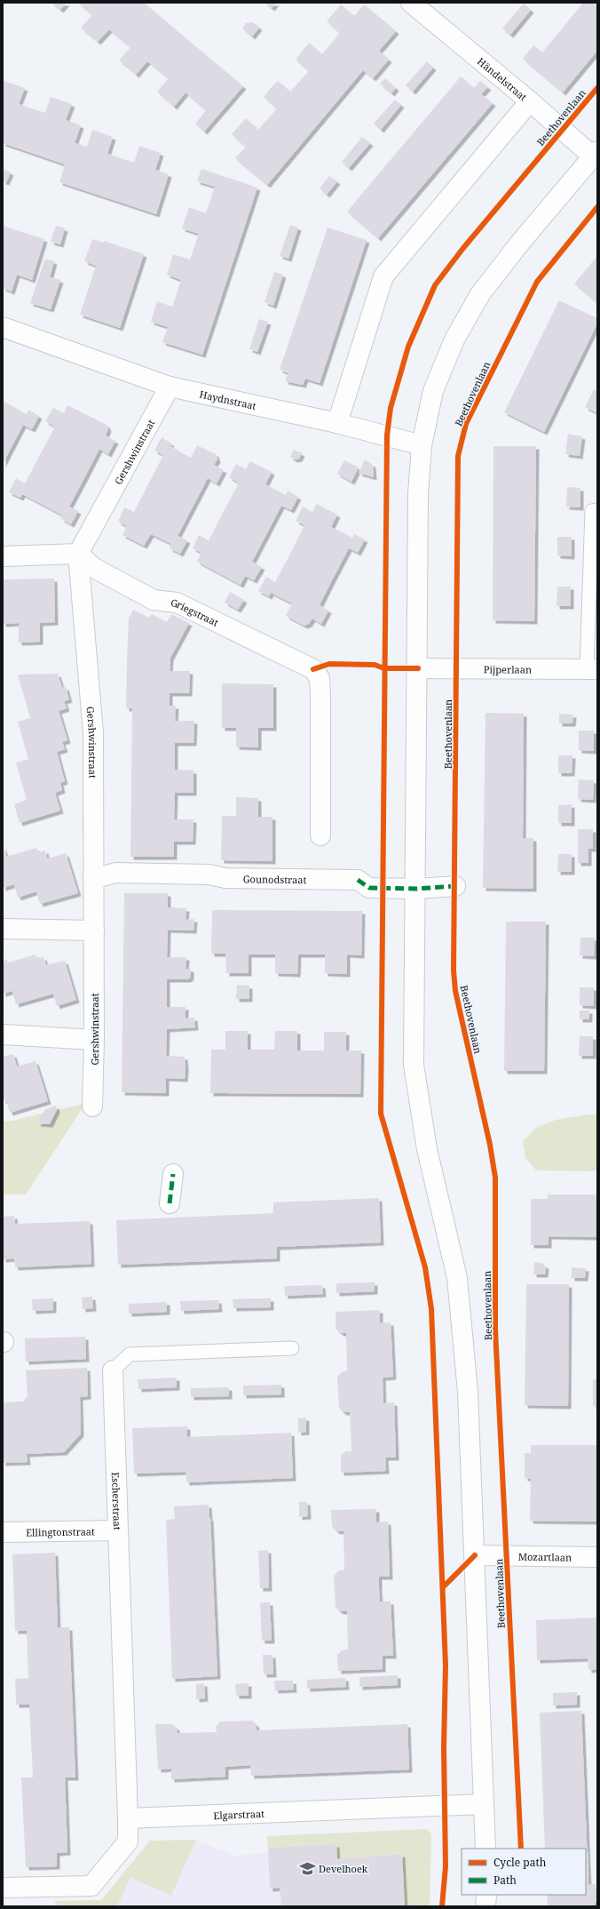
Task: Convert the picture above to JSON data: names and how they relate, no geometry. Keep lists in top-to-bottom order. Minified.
{"streets":{"street":["Händelstraat","Haydnstraat","Gershwinstraat","Griegstraat","Pijperlaan","Gounodstraat","Escherstraat","Ellingtonstraat","Mozartlaan","Elgarstraat"],"cycle path":["Beethovenlaan"]},"crossings":[["Haydnstraat","Gershwinstraat"],["Gershwinstraat","Griegstraat"],["Gershwinstraat","Gounodstraat"],["Escherstraat","Ellingtonstraat"],["Escherstraat","Elgarstraat"]],"places":{"school or university":["Develhoek"]},"legend":["Cycle path","Path"]}
